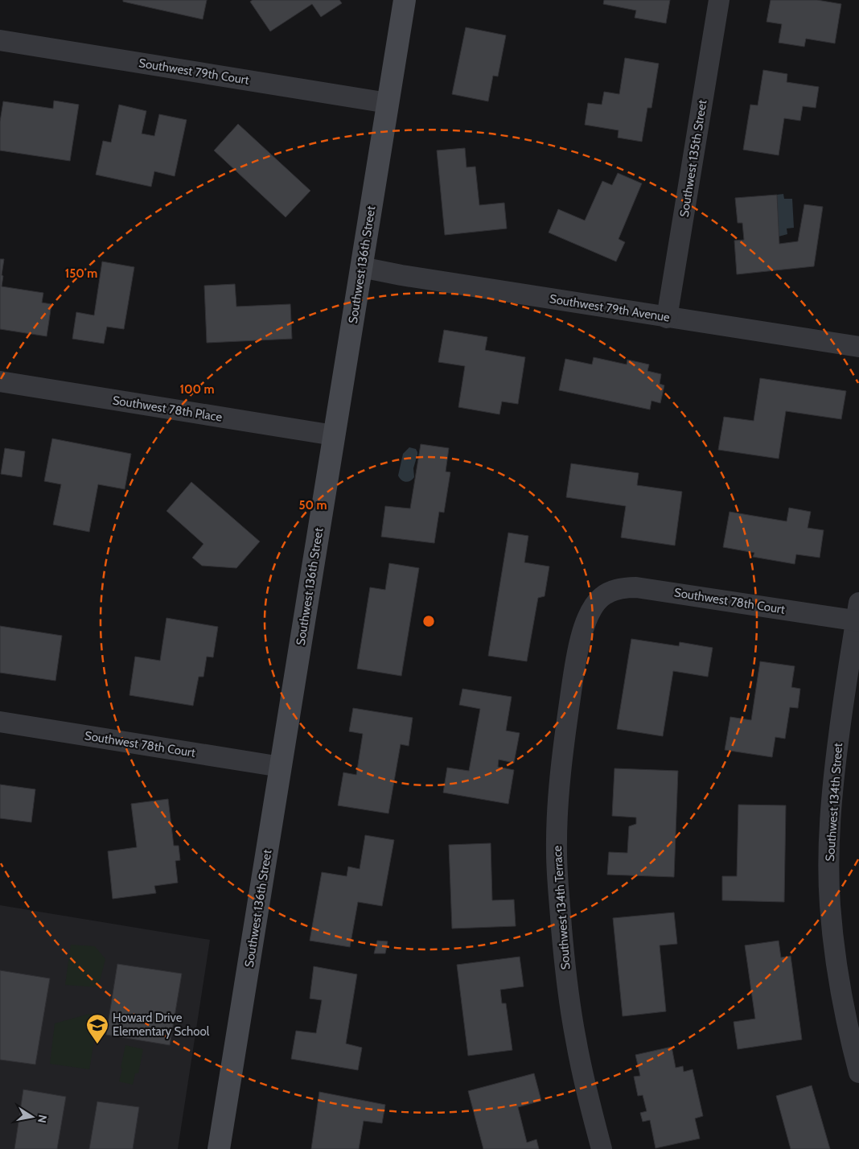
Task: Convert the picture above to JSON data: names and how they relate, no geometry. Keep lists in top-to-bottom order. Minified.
{"streets":{"street":["Southwest 79th Court","Southwest 135th Street","Southwest 136th Street","Southwest 79th Avenue","Southwest 78th Place","Southwest 78th Court","Southwest 134th Street","Southwest 134th Terrace"]},"crossings":[["Southwest 79th Court","Southwest 136th Street"],["Southwest 135th Street","Southwest 79th Avenue"],["Southwest 136th Street","Southwest 79th Avenue"],["Southwest 136th Street","Southwest 78th Place"],["Southwest 136th Street","Southwest 78th Court"],["Southwest 78th Court","Southwest 134th Street"],["Southwest 78th Court","Southwest 134th Terrace"]],"places":{"school or university":["Howard Drive Elementary School"]},"north":"right","rings":["150 m","100 m","50 m"]}
